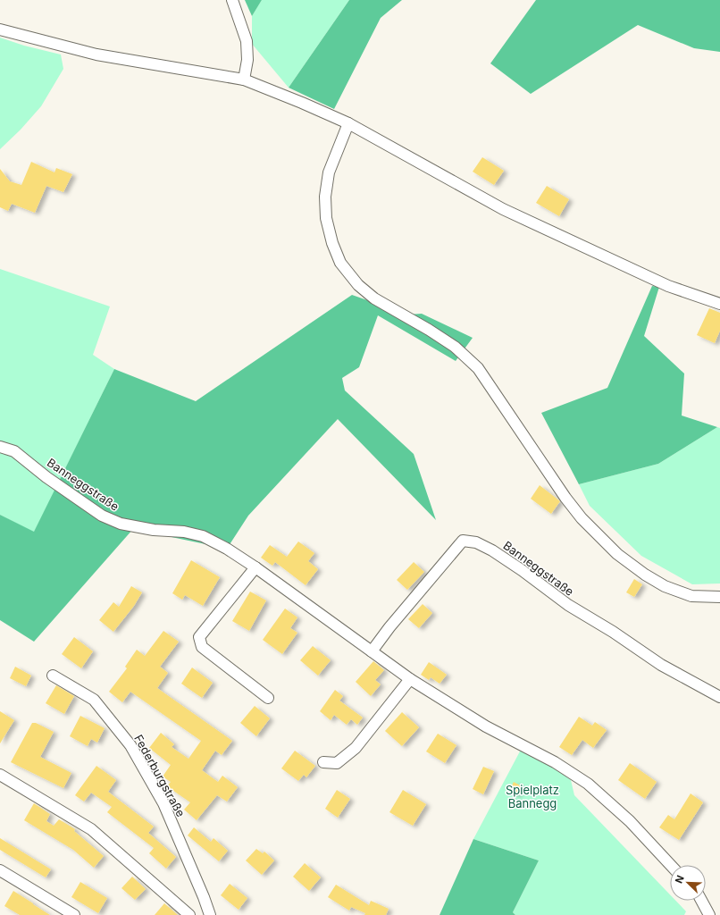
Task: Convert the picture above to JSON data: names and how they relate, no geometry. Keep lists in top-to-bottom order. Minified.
{"streets":{"street":["Banneggstraße","Federburgstraße"]},"parks":["Spielplatz Bannegg"],"north":"top left"}
